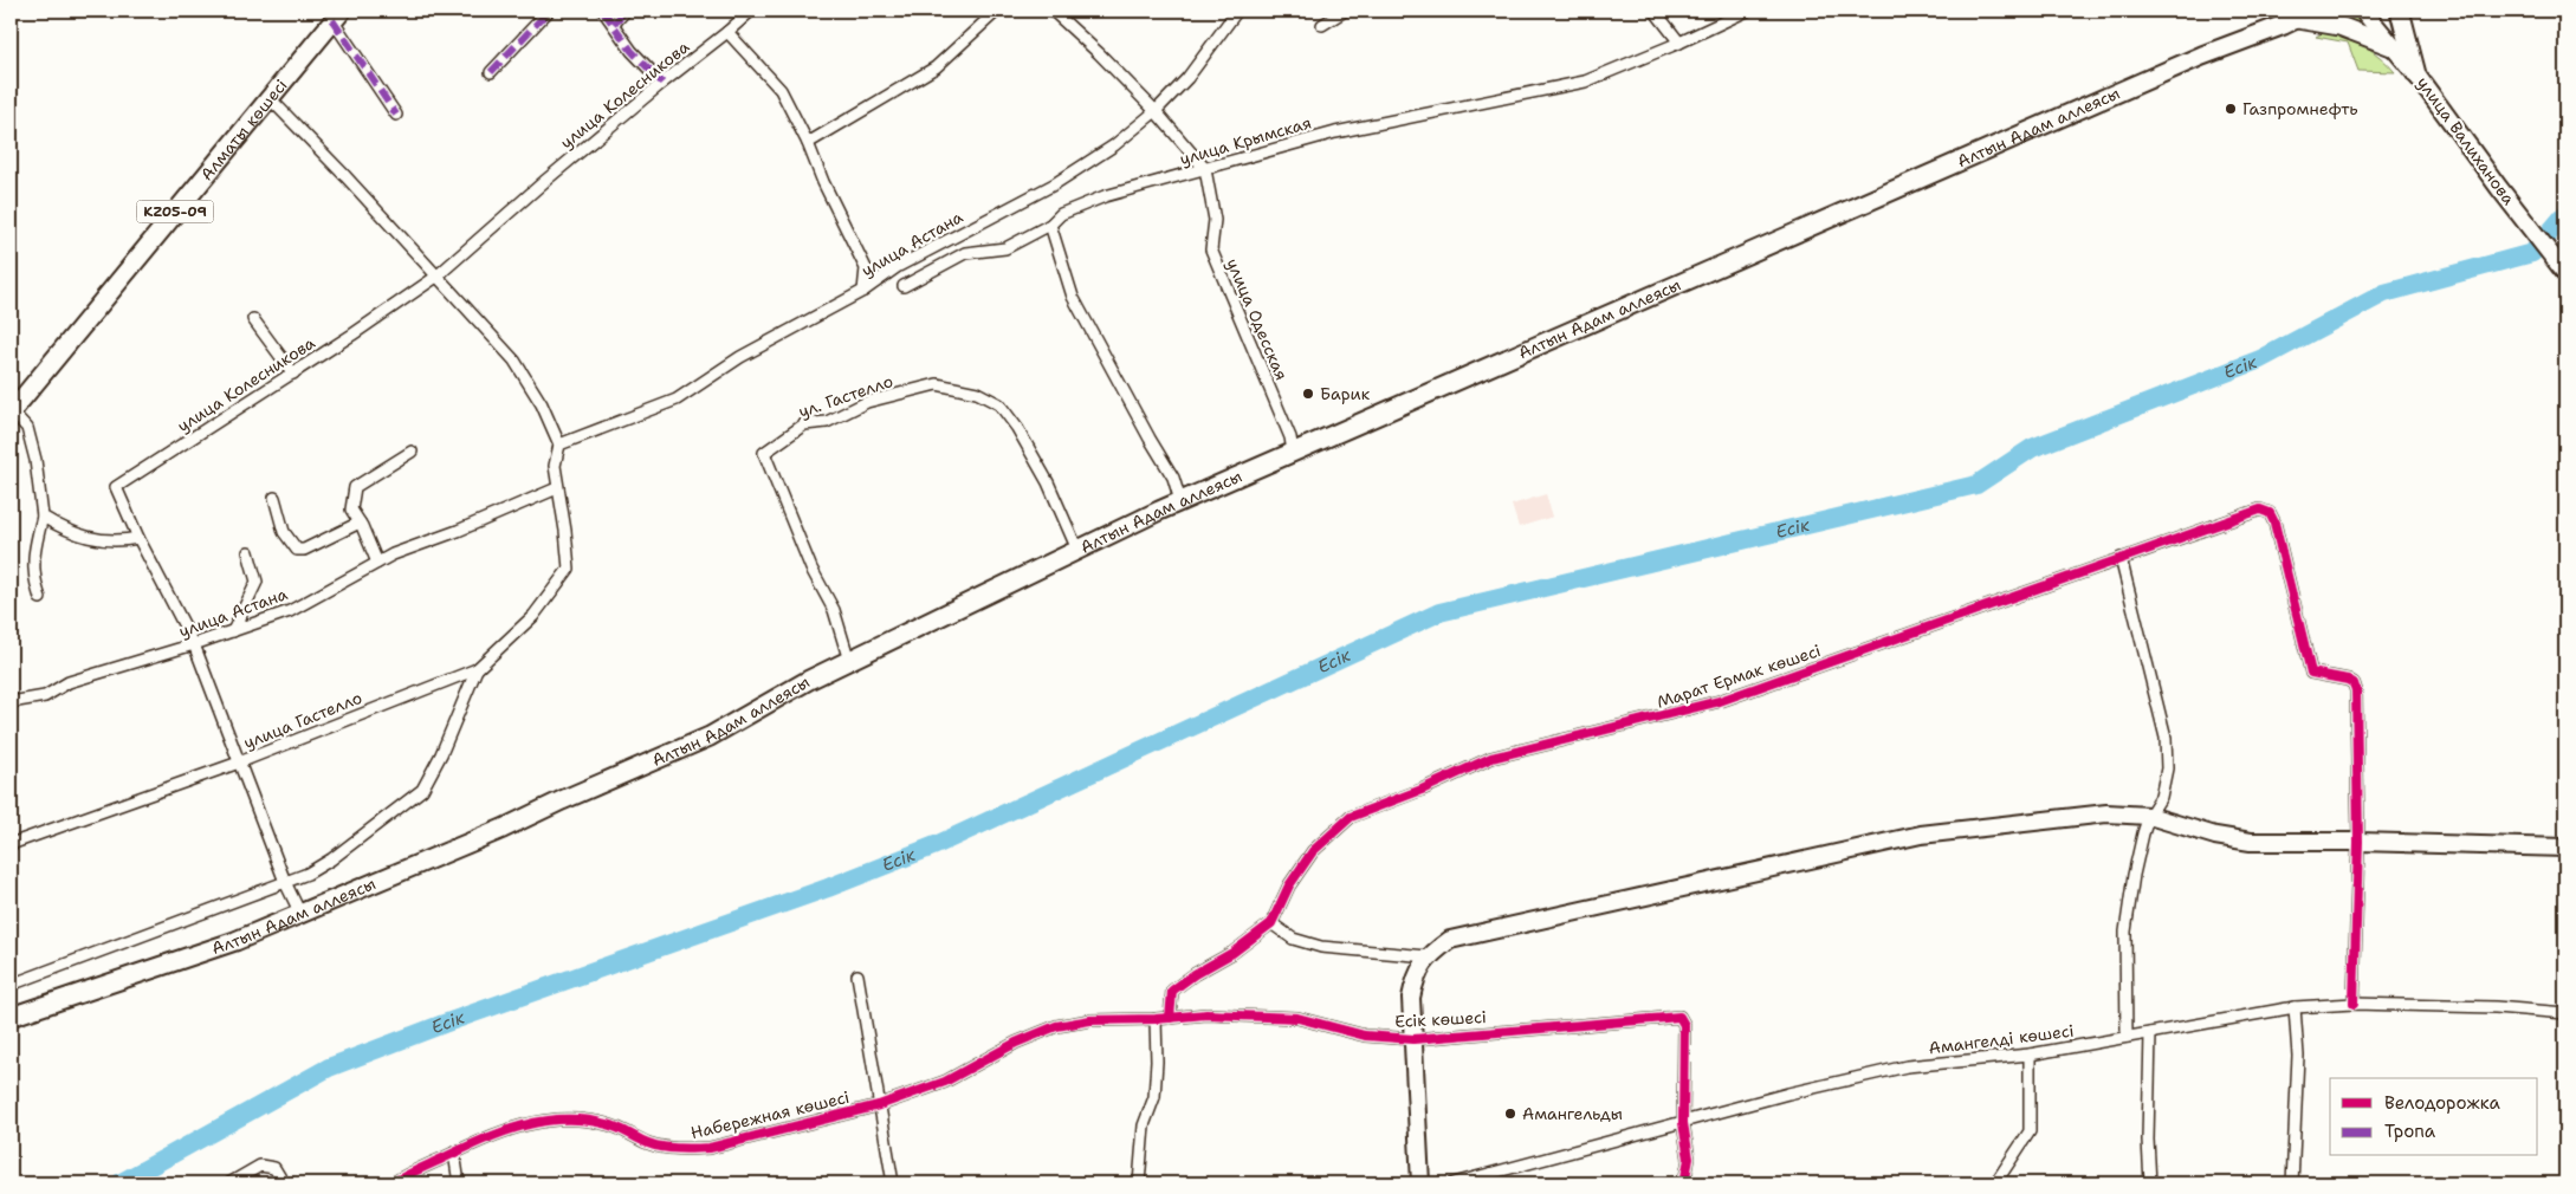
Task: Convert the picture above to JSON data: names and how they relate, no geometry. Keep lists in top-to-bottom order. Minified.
{"streets":{"main road":["Алтын Адам аллеясы","Алматы көшесі","KZ05-09"],"street":["улица Колесникова","улица Крымская","улица Валиханова","улица Астана","улица Одесская","ул. Гастелло","Марат Ермак көшесі","улица Гастелло","Есік көшесі","Амангелді көшесі","Набережная көшесі"]},"crossings":[["улица Колесникова","Алтын Адам аллеясы"],["улица Колесникова","улица Астана"],["улица Колесникова","улица Гастелло"],["Алтын Адам аллеясы","улица Одесская"],["Алтын Адам аллеясы","ул. Гастелло"],["улица Крымская","улица Одесская"],["улица Астана","улица Одесская"],["улица Астана","улица Гастелло"],["Есік көшесі","Амангелді көшесі"],["Есік көшесі","Набережная көшесі"]],"water":["Есік"],"places":["Газпромнефть","Барик","Амангельды"],"legend":["Велодорожка","Тропа"]}
